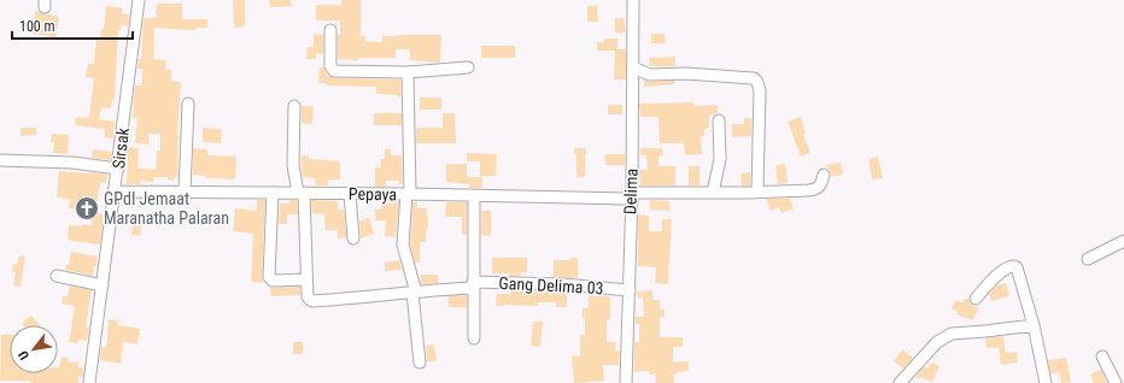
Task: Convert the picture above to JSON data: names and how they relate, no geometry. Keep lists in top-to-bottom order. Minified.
{"streets":{"street":["Sirsak","Delima","Pepaya","Gang Delima 03"]},"crossings":[["Sirsak","Pepaya"],["Delima","Pepaya"],["Delima","Gang Delima 03"],["Pepaya","Gang Delima 03"]],"places":{"church":["GPdI Jemaat Maranatha Palaran"]},"scale_bar":"100 m","north":"bottom left"}
